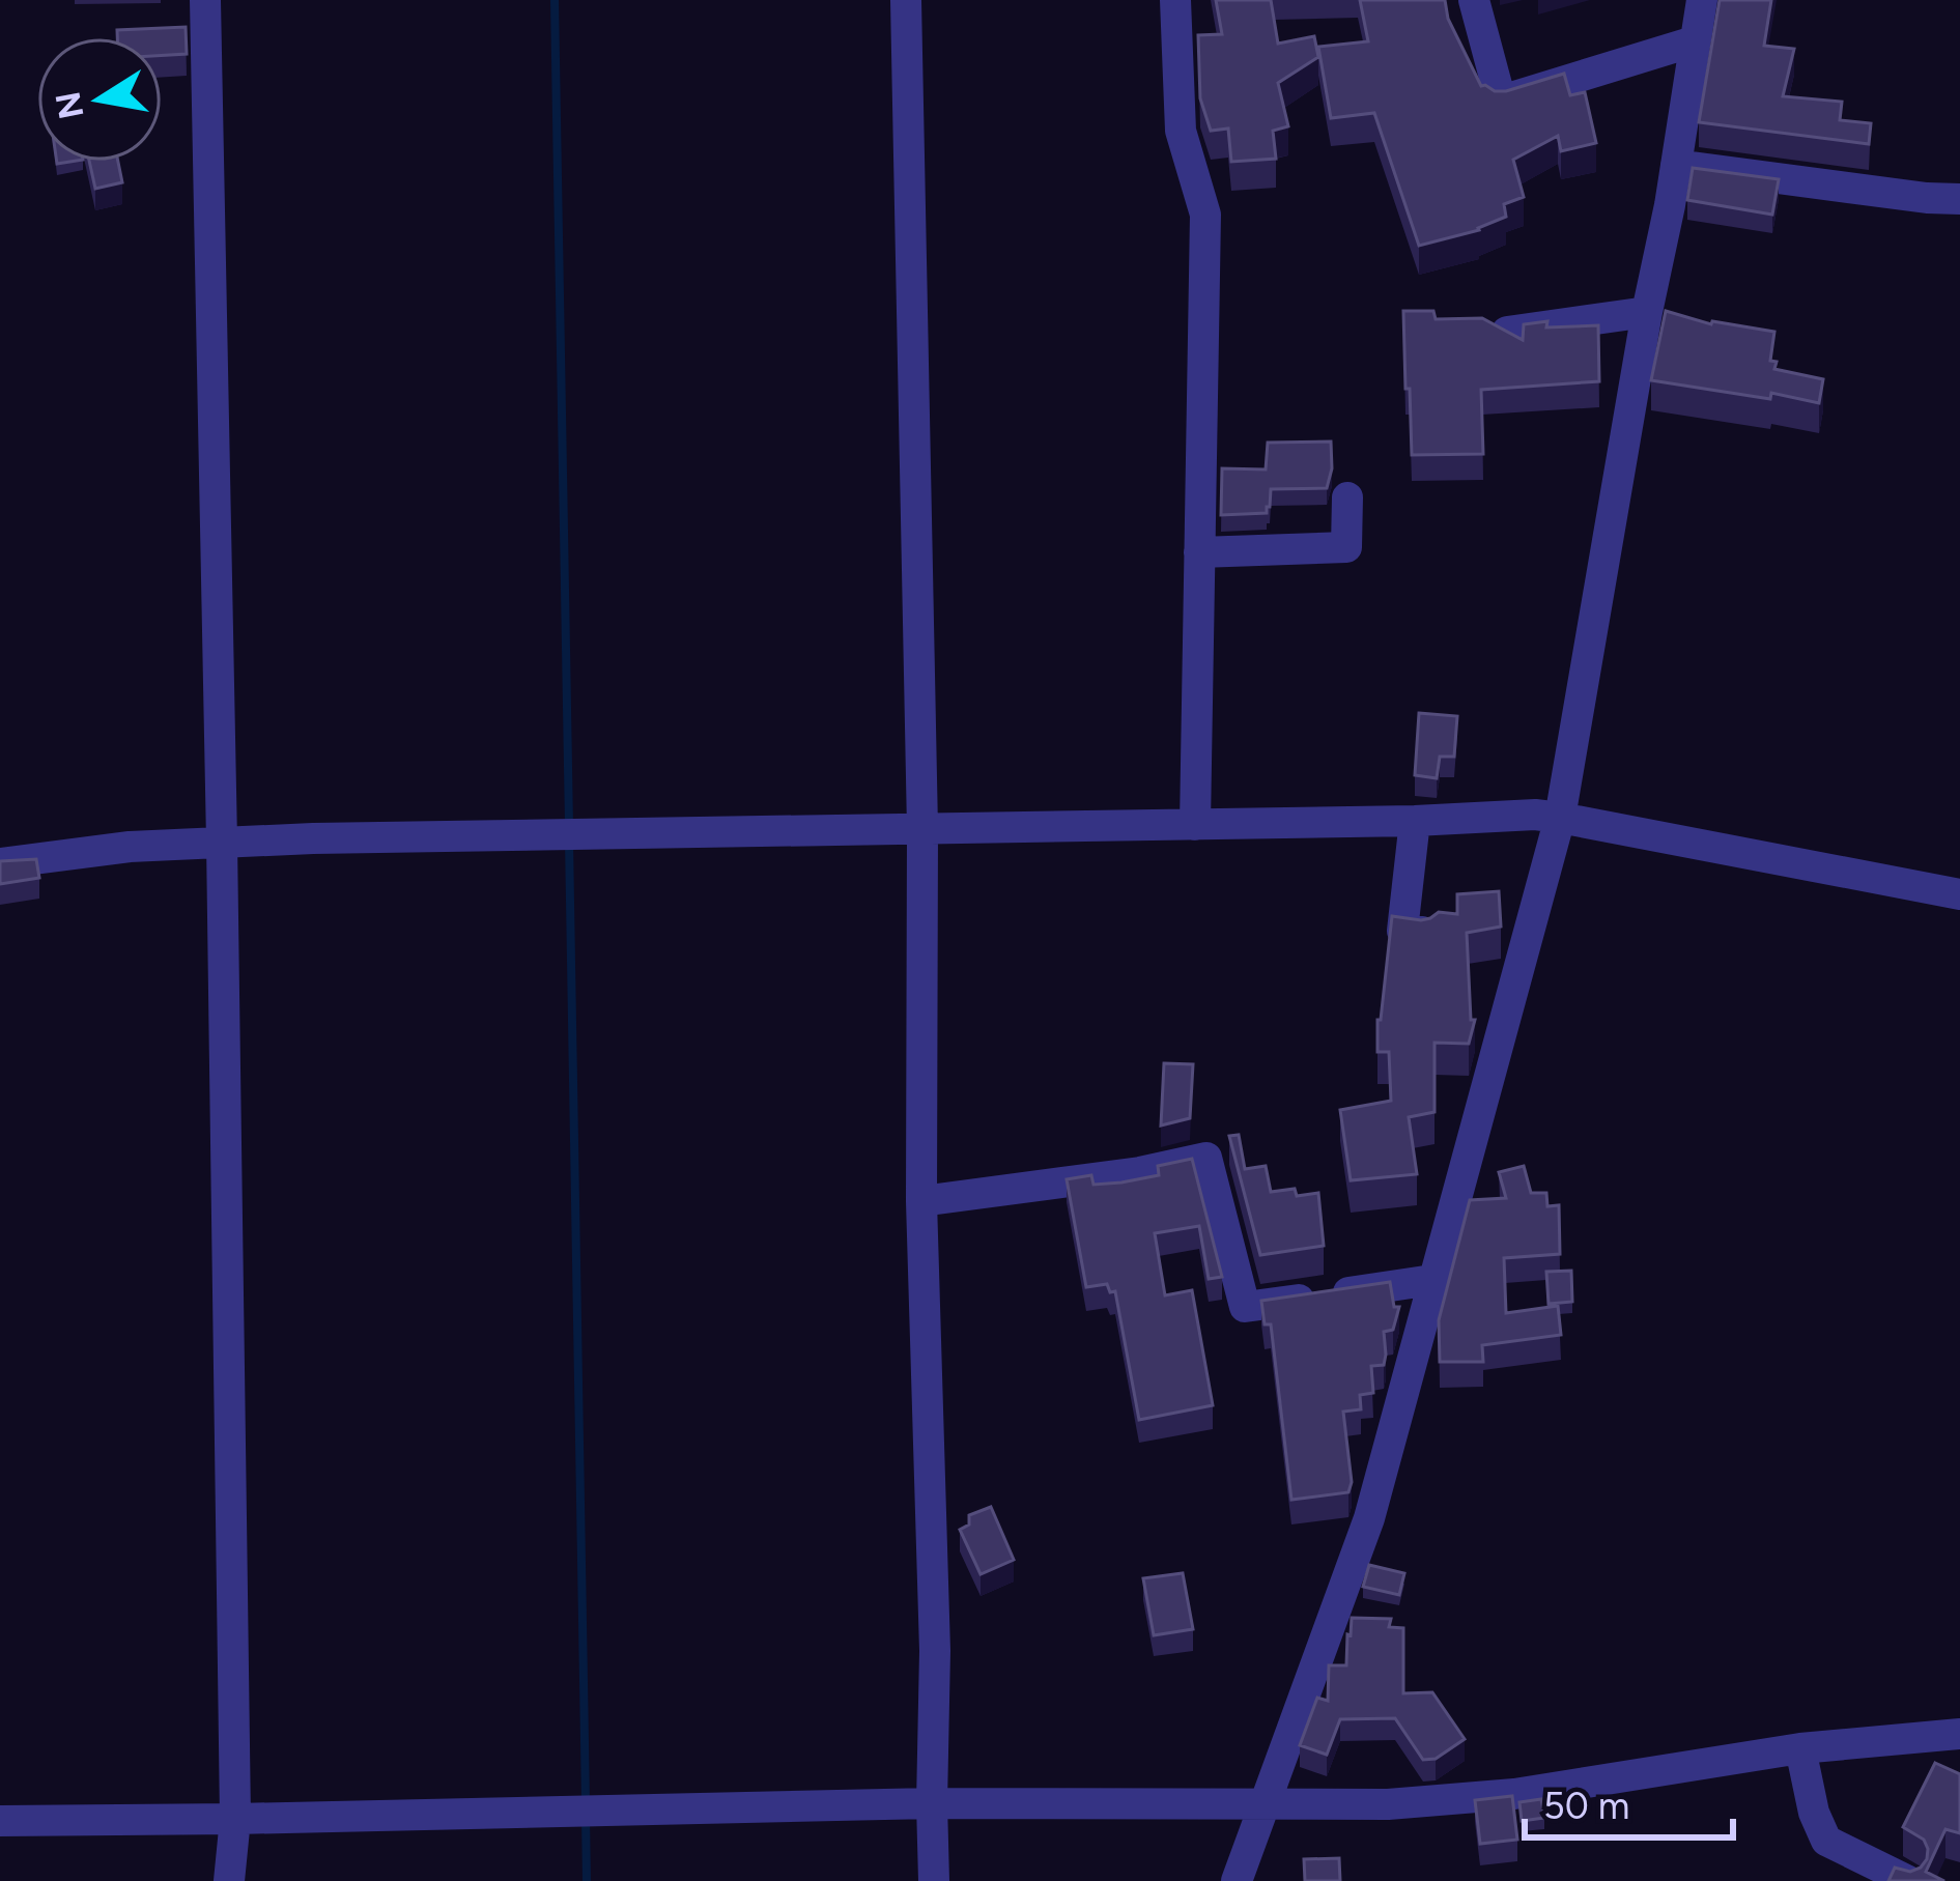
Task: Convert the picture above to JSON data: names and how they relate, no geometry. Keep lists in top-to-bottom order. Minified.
{"scale_bar":"50 m","north":"left"}
